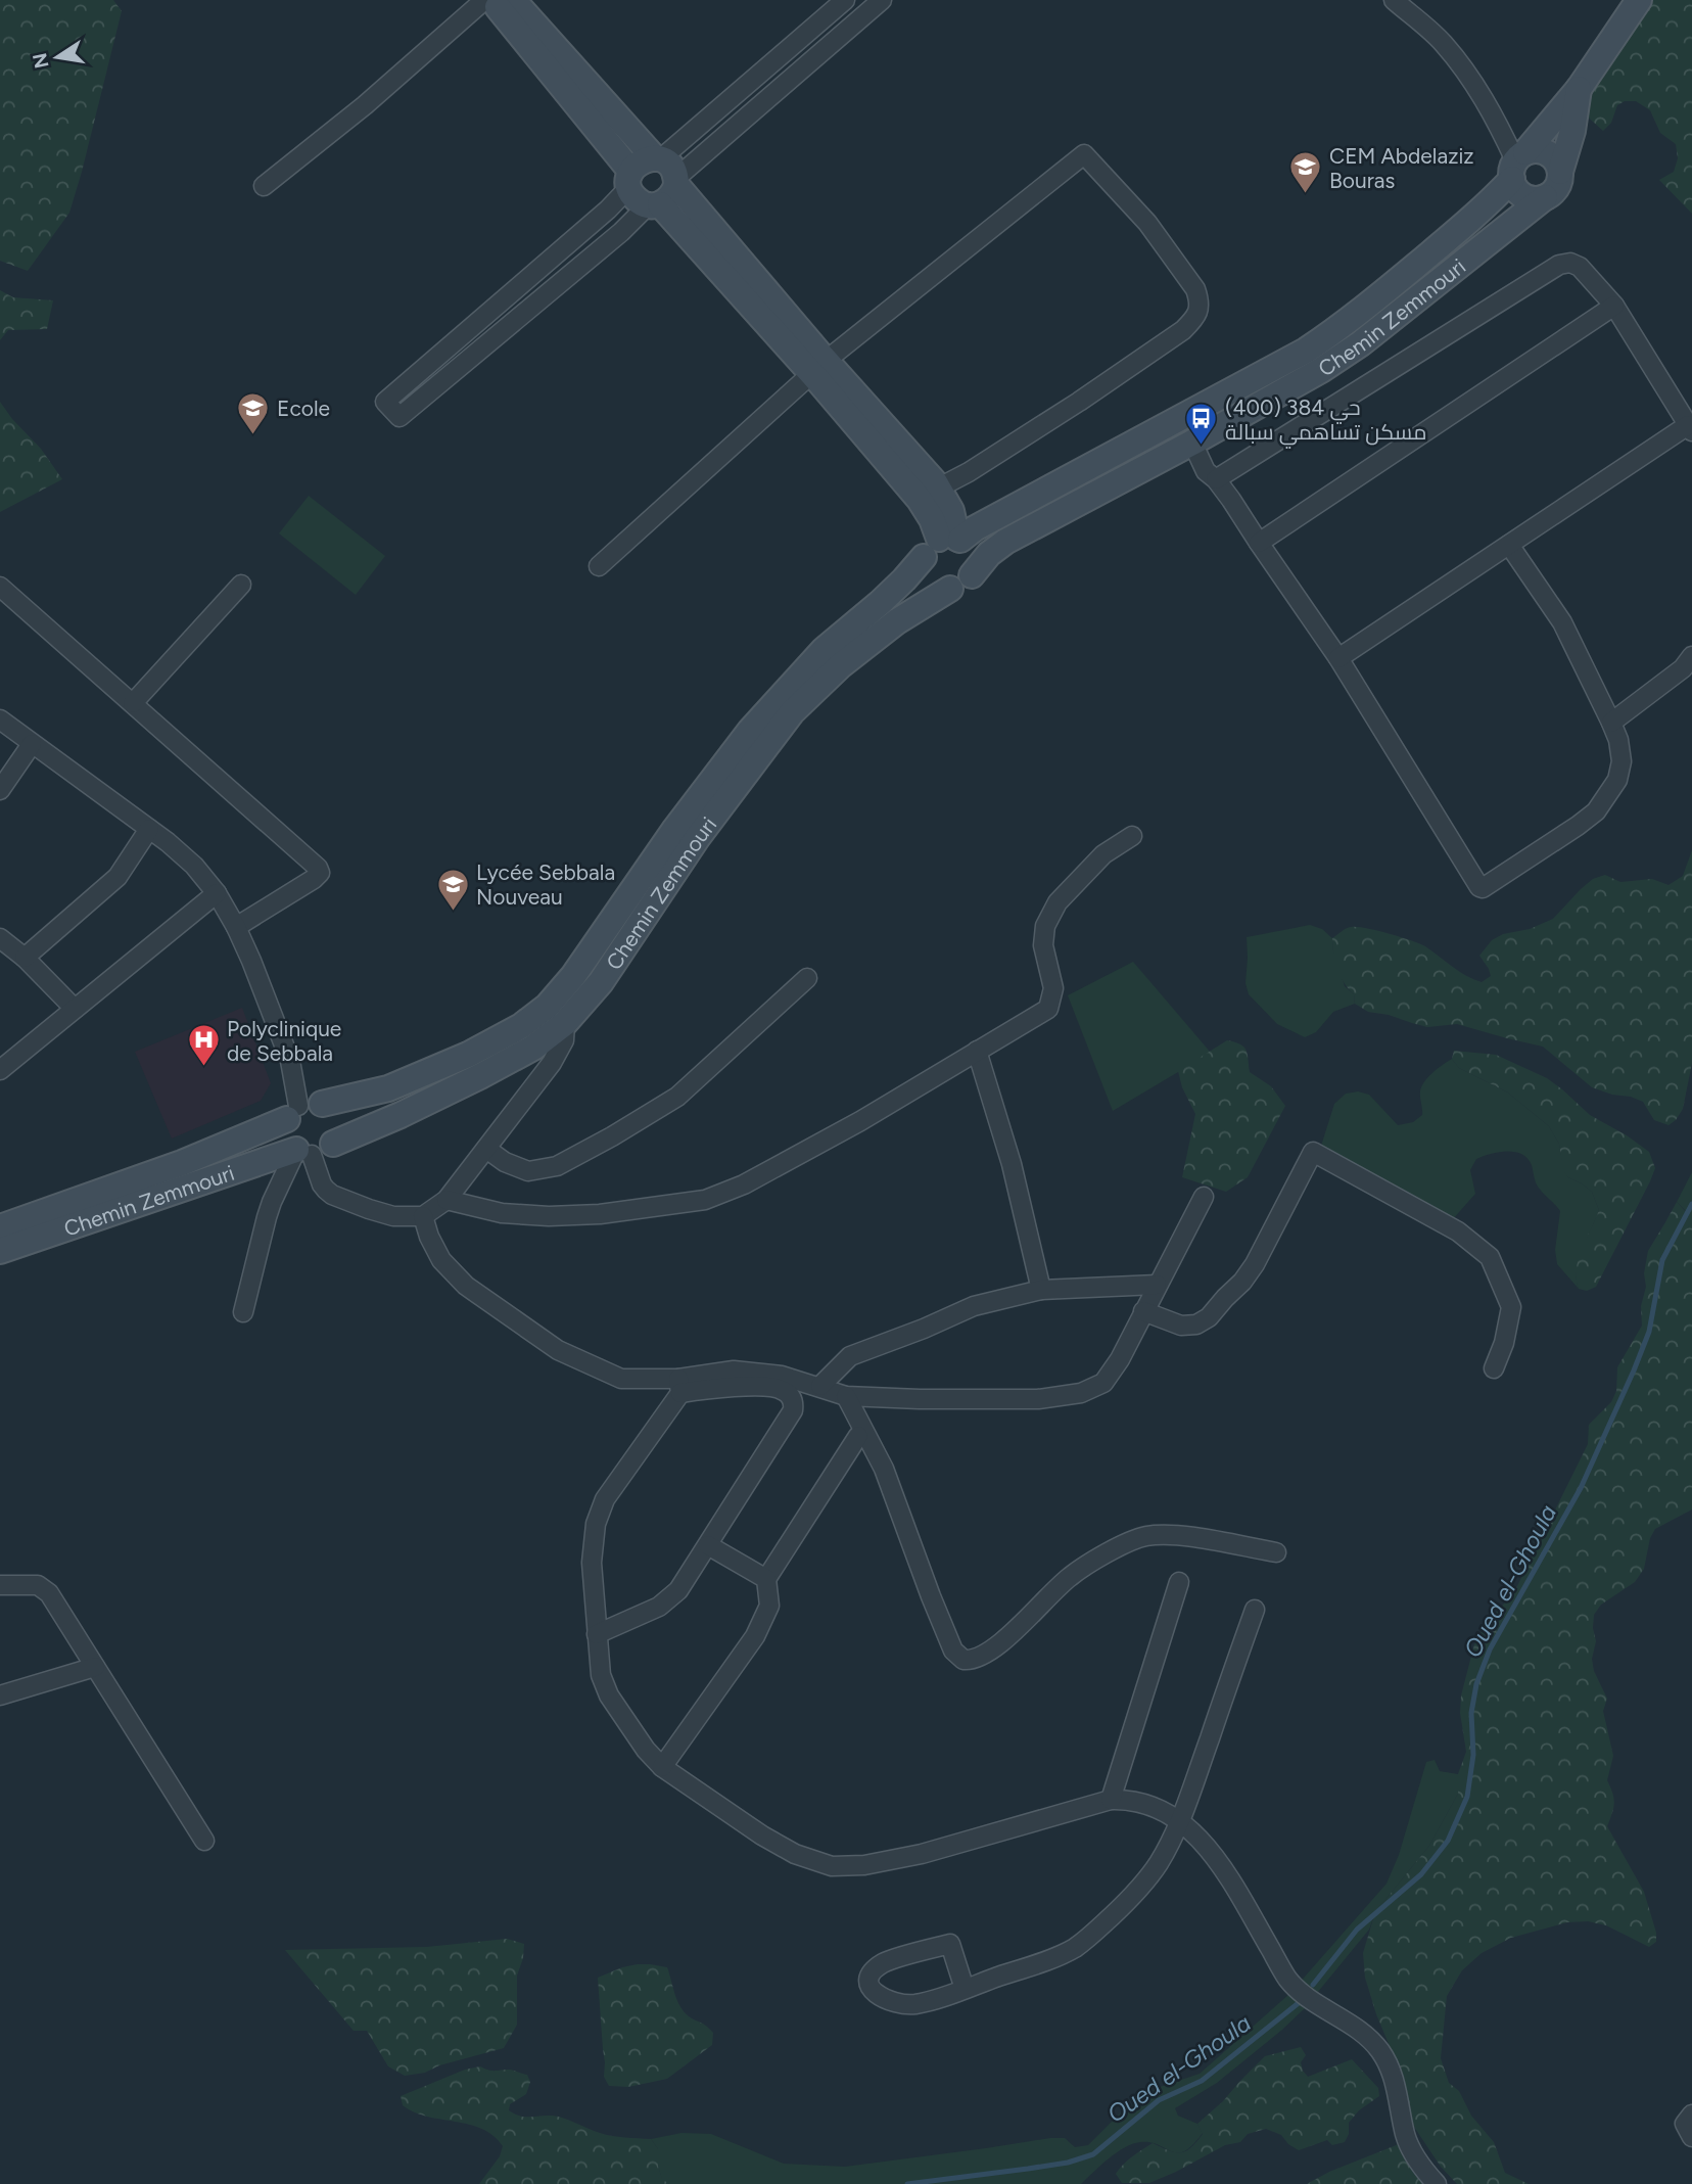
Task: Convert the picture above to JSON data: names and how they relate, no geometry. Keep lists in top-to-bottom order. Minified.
{"streets":{"street":["Chemin Zemmouri"]},"water":["Oued el-Ghoula"],"places":{"school or university":["CEM Abdelaziz Bouras","Ecole","Lycée Sebbala Nouveau"],"bus stop":["حي 384 (400) مسكن تساهمي سبالة"],"hospital":["Polyclinique de Sebbala"]},"north":"left"}
